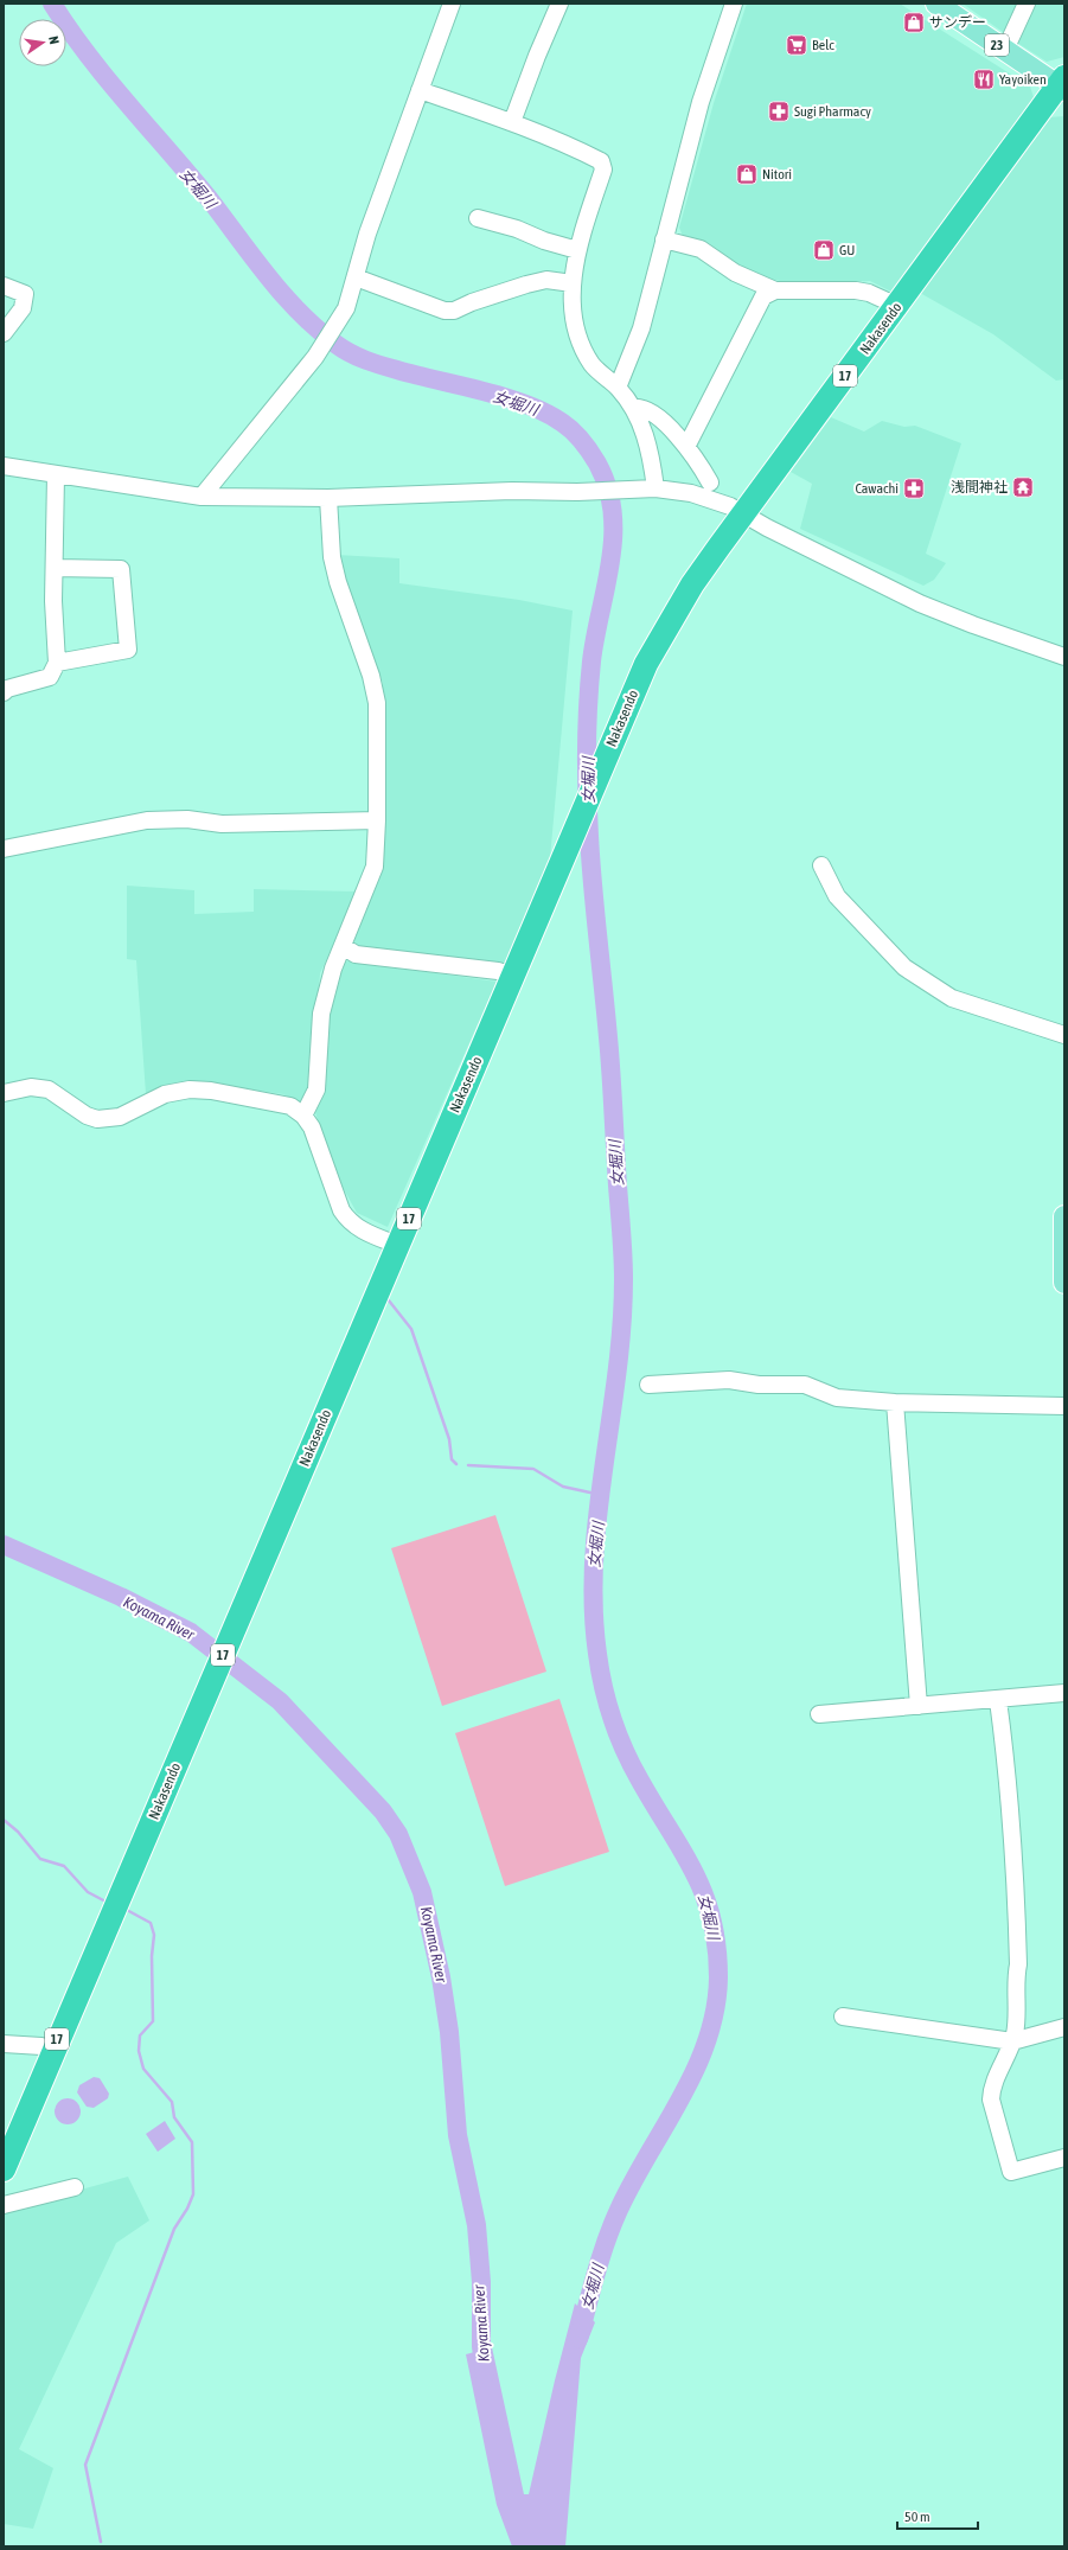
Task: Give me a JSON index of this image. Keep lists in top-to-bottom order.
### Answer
{
  "streets": {
    "highway": ["Nakasendo", "17"],
    "main road": ["23"]
  },
  "crossings": [
    ["23", "Nakasendo"]
  ],
  "water": ["女堀川", "Koyama River"],
  "places": {
    "shop": ["サンデー", "Nitori", "GU"],
    "supermarket": ["Belc"],
    "restaurant": ["Yayoiken"],
    "pharmacy": ["Sugi Pharmacy", "Cawachi"],
    "temple": ["浅間神社"]
  },
  "scale_bar": "50 m",
  "north": "right"
}
